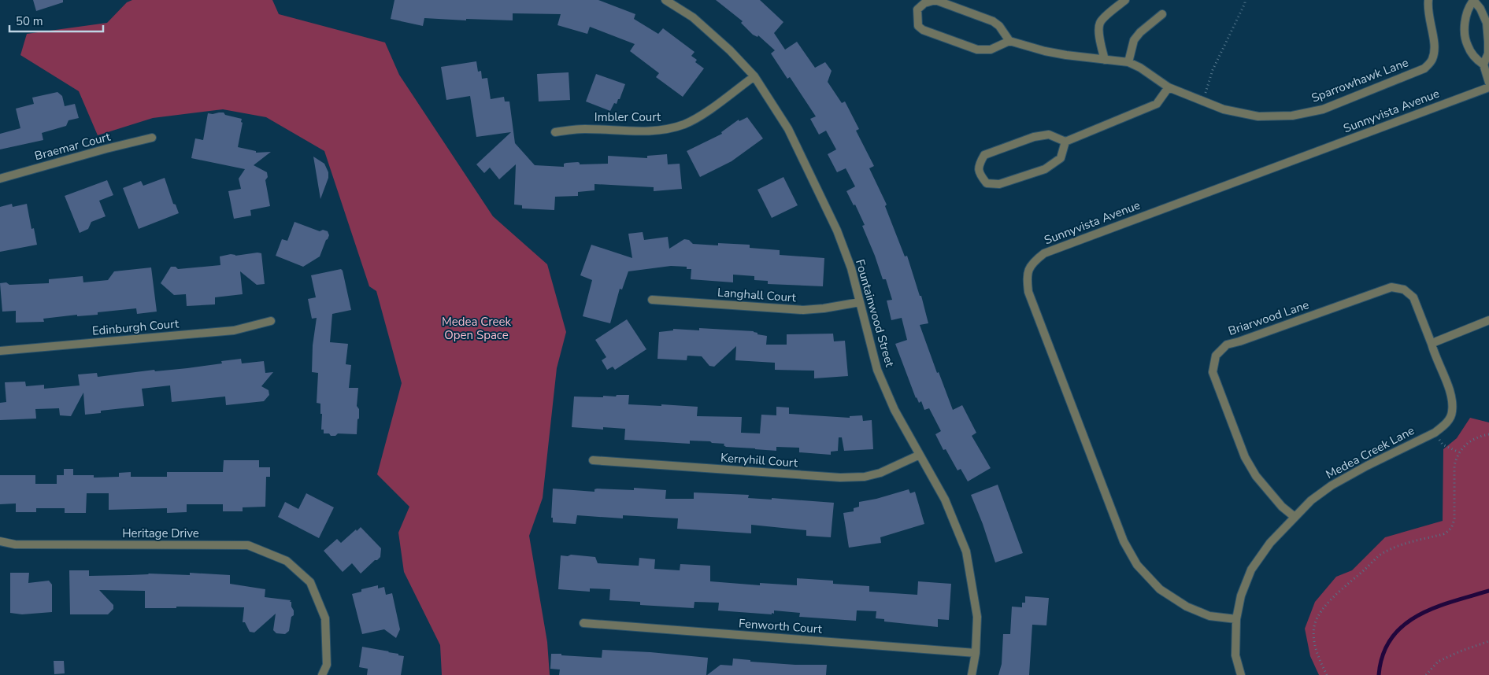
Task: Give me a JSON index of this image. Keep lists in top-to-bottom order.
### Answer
{
  "streets": {
    "street": [
      "Sparrowhawk Lane",
      "Sunnyvista Avenue",
      "Imbler Court",
      "Braemar Court",
      "Langhall Court",
      "Fountainwood Street",
      "Briarwood Lane",
      "Edinburgh Court",
      "Medea Creek Lane",
      "Kerryhill Court",
      "Heritage Drive",
      "Fenworth Court"
    ]
  },
  "crossings": [
    ["Sunnyvista Avenue", "Medea Creek Lane"],
    ["Imbler Court", "Fountainwood Street"],
    ["Langhall Court", "Fountainwood Street"],
    ["Fountainwood Street", "Kerryhill Court"],
    ["Fountainwood Street", "Fenworth Court"],
    ["Briarwood Lane", "Medea Creek Lane"]
  ],
  "parks": ["Medea Creek Open Space"],
  "scale_bar": "50 m"
}
